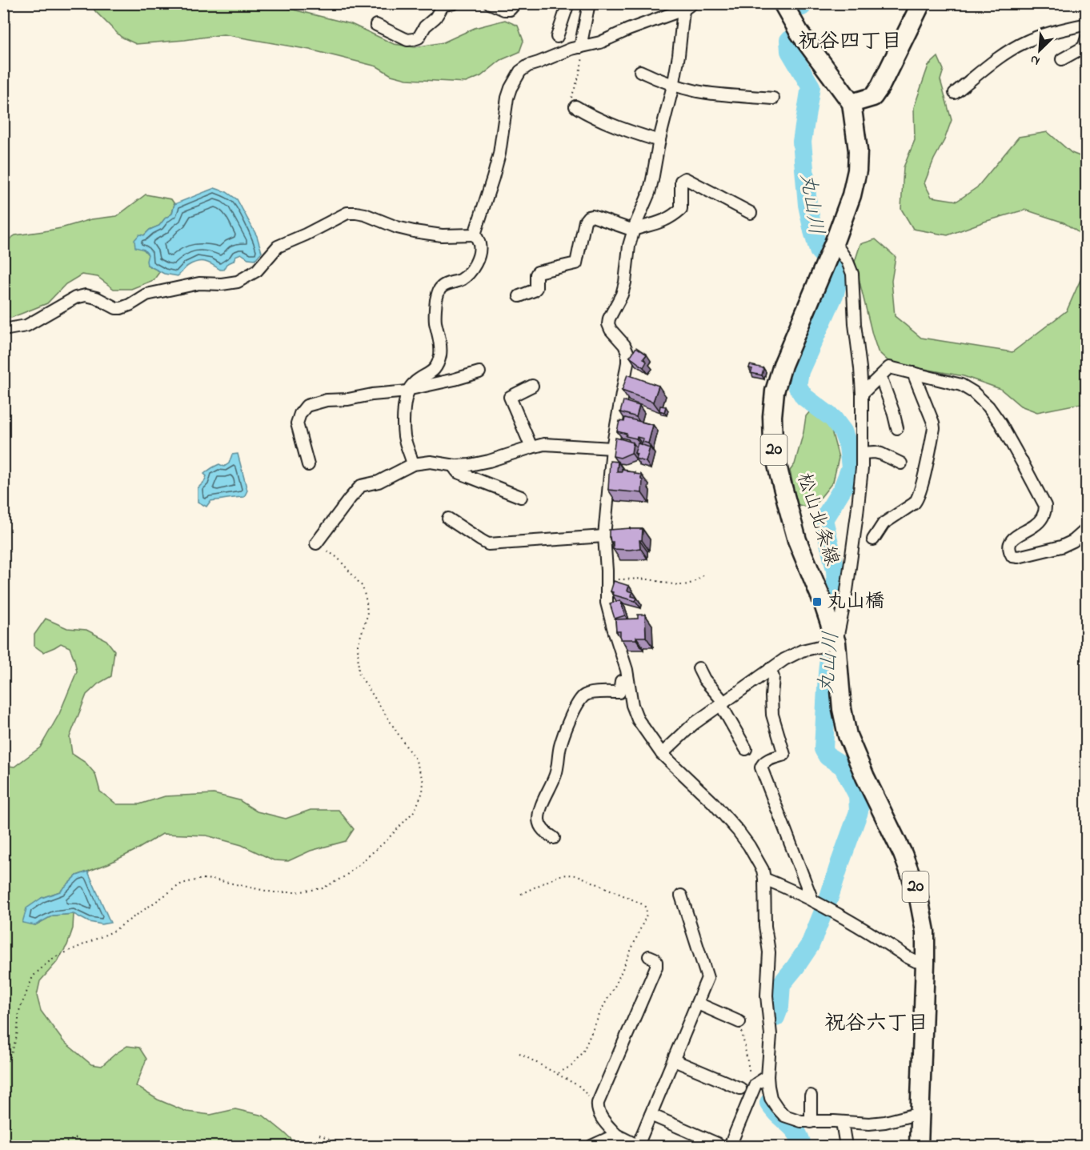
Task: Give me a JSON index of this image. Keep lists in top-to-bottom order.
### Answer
{
  "streets": {
    "main road": ["20", "松山北条線"]
  },
  "districts": ["祝谷四丁目", "祝谷六丁目"],
  "water": ["丸山川"],
  "places": {
    "transit": ["丸山橋"]
  },
  "north": "bottom left"
}
